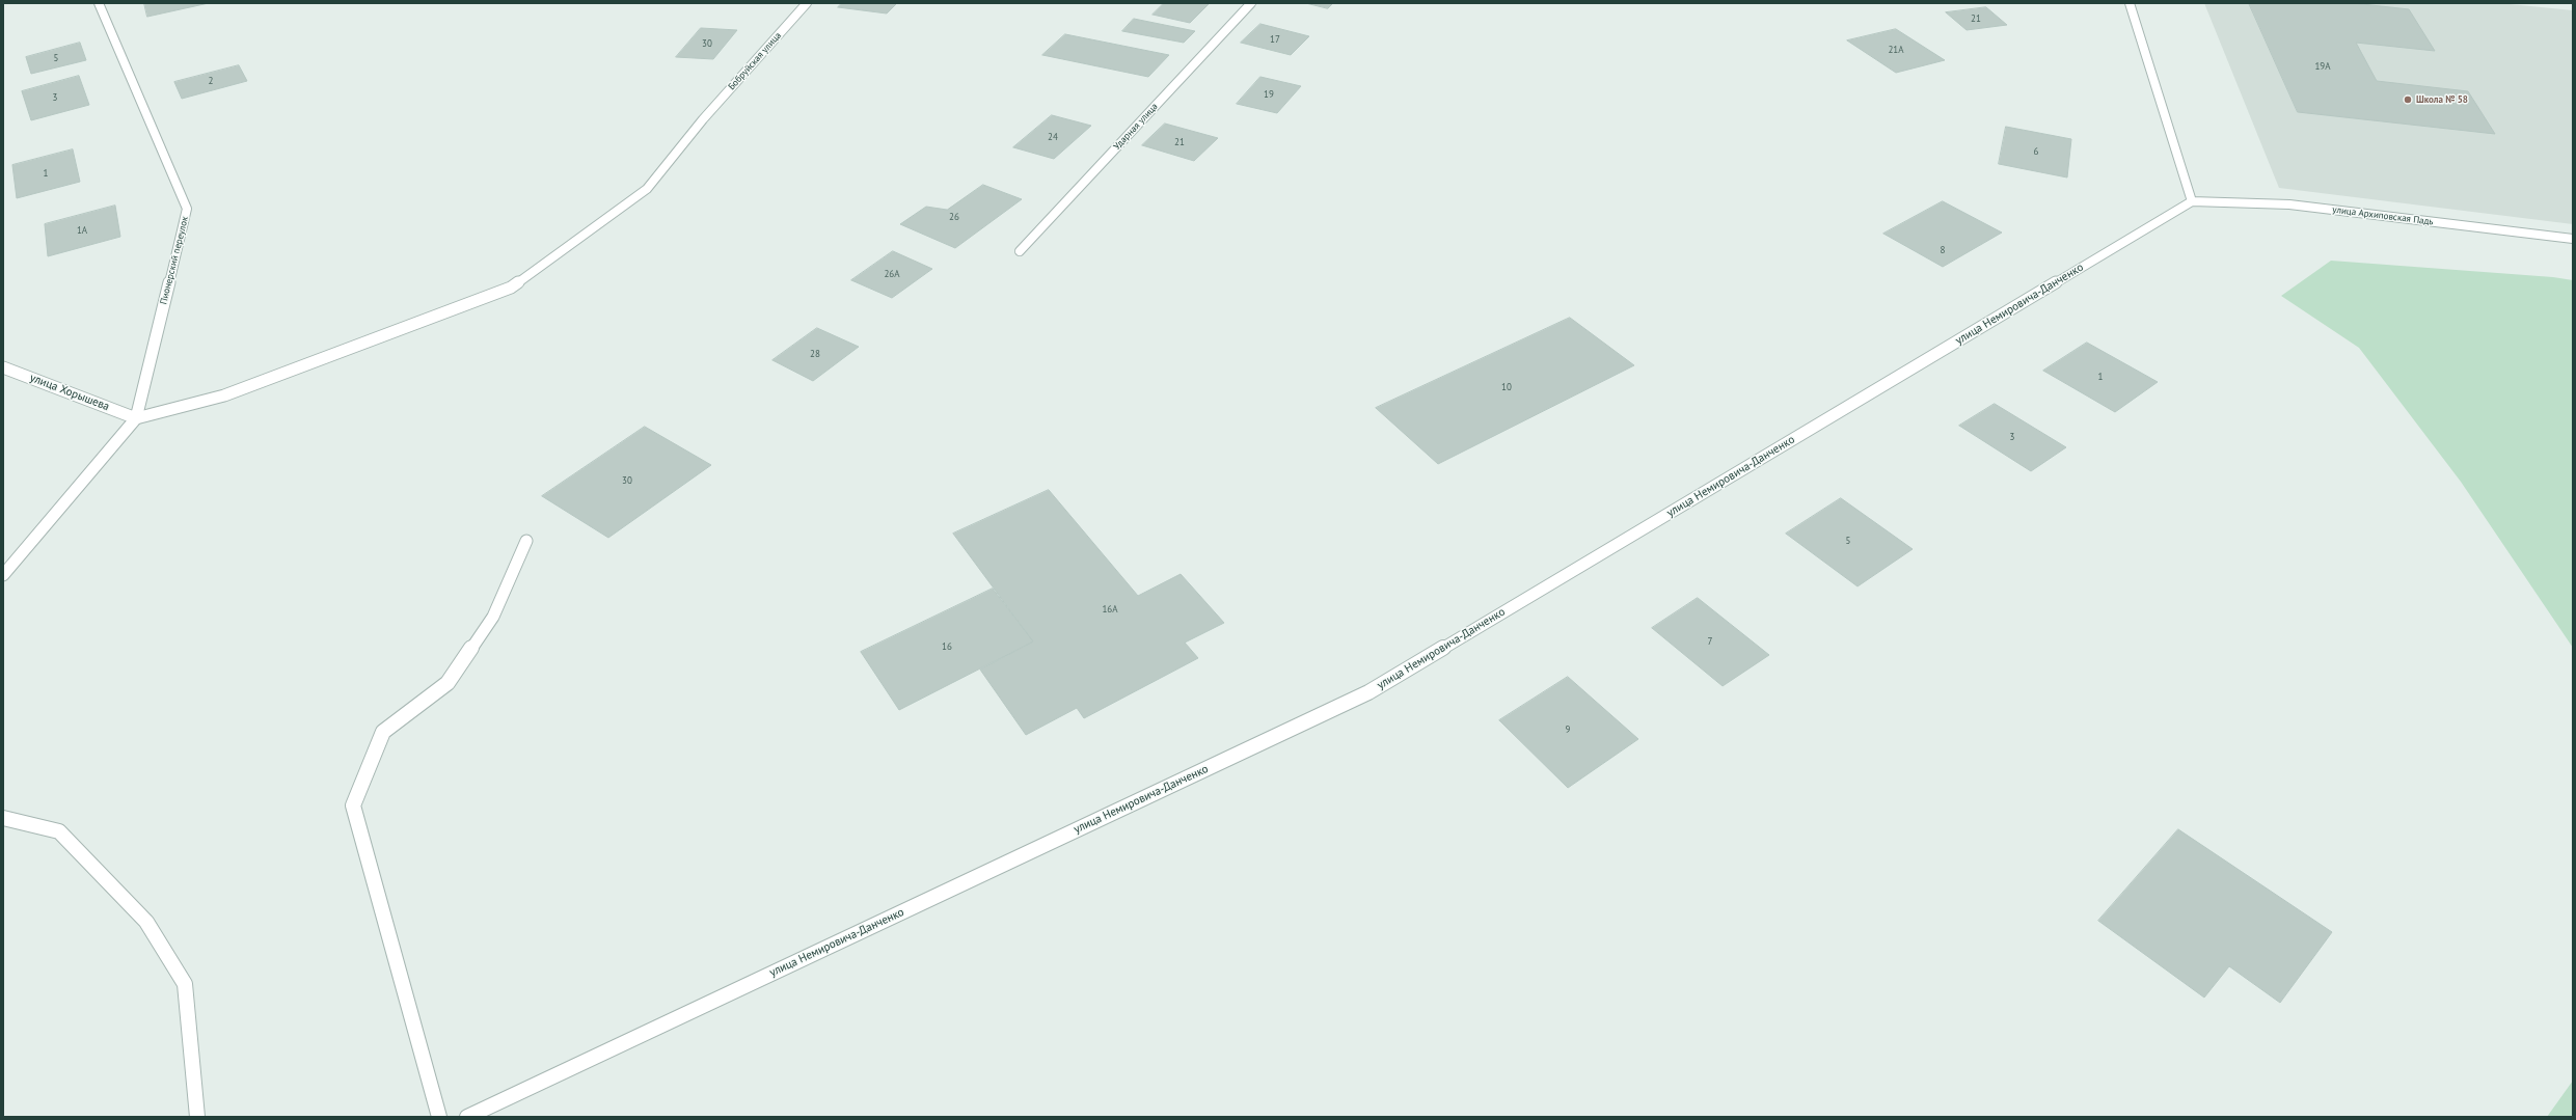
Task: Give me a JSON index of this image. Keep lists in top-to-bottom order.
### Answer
{
  "streets": {
    "street": [
      "Бобруйская улица",
      "Ударная улица",
      "улица Архиповская Падь",
      "Пионерский переулок",
      "улица Немировича-Данченко",
      "улица Хорышева"
    ]
  },
  "crossings": [
    ["Бобруйская улица", "Пионерский переулок"],
    ["Бобруйская улица", "улица Хорышева"],
    ["улица Архиповская Падь", "улица Немировича-Данченко"],
    ["Пионерский переулок", "улица Хорышева"]
  ],
  "places": ["Школа № 58"],
  "house_numbers": [
    "21",
    "17",
    "30",
    "21А",
    "5",
    "19А",
    "2",
    "19",
    "3",
    "24",
    "21",
    "6",
    "1",
    "26",
    "1А",
    "8",
    "26А",
    "28",
    "1",
    "10",
    "3",
    "30",
    "5",
    "16А",
    "7",
    "16",
    "9"
  ]
}
